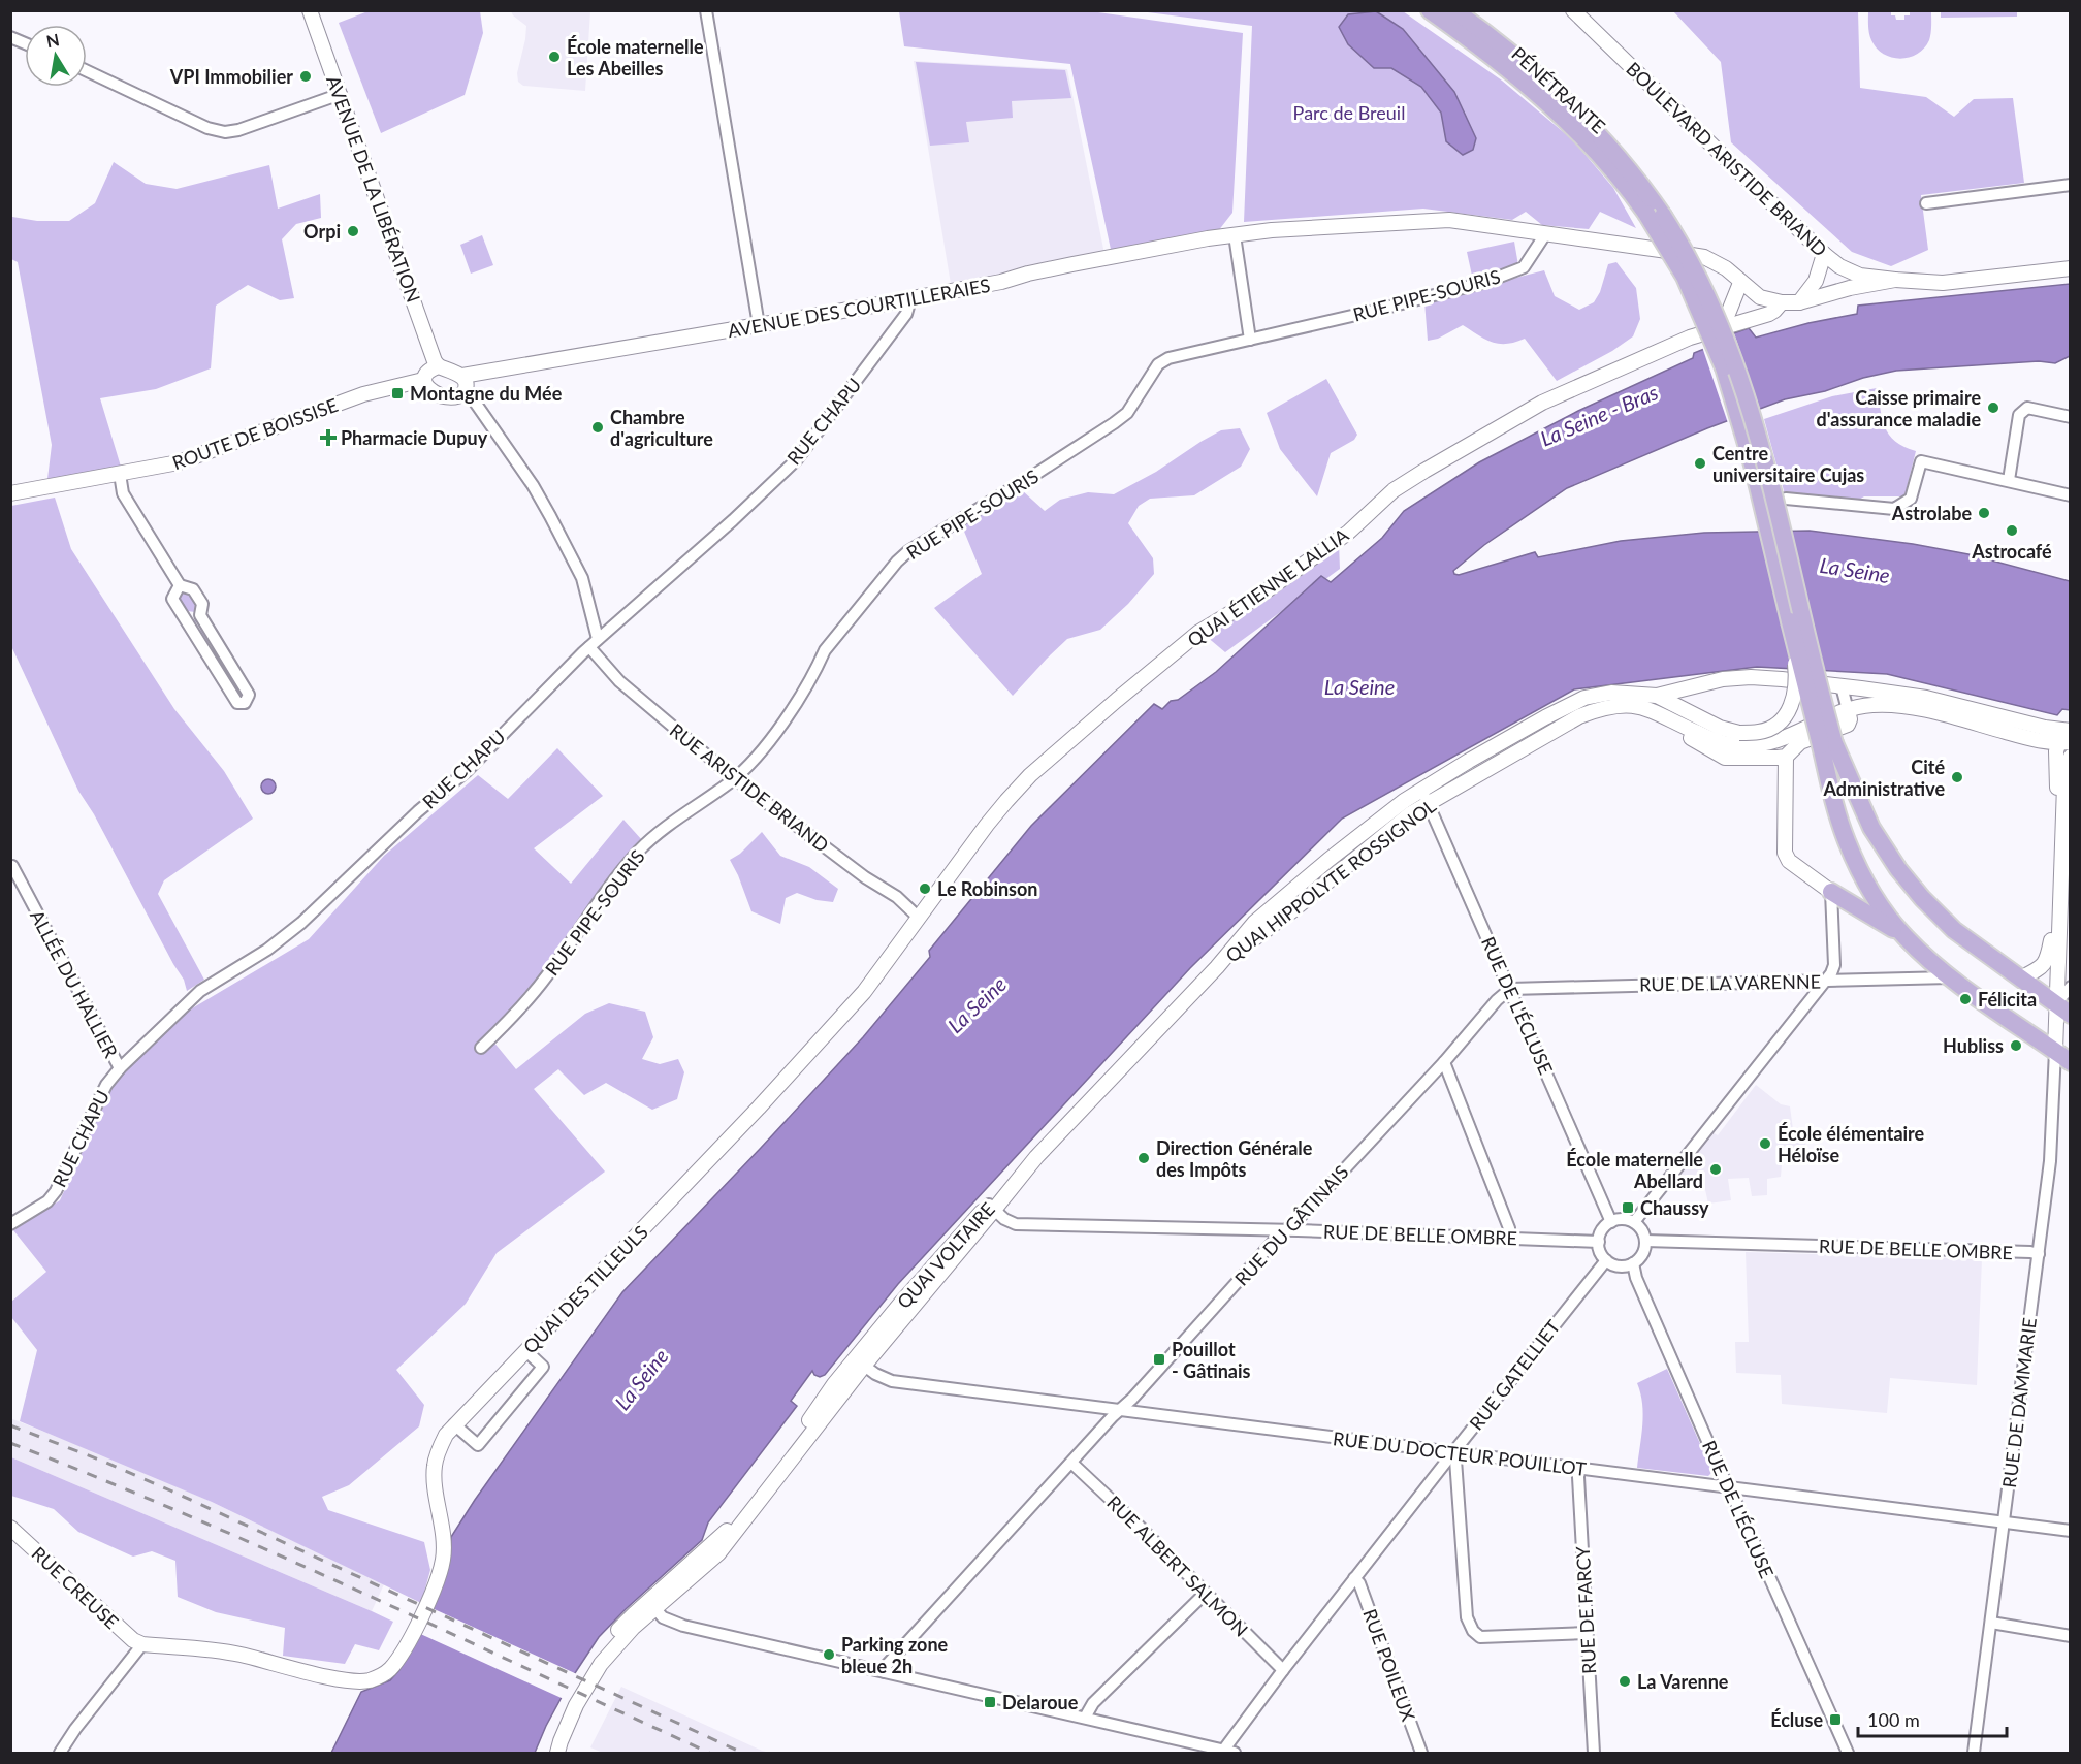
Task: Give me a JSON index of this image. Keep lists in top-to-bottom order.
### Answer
{
  "streets": {
    "main road": ["PÉNÉTRANTE"],
    "street": [
      "BOULEVARD ARISTIDE BRIAND",
      "AVENUE DE LA LIBÉRATION",
      "RUE PIPE-SOURIS",
      "AVENUE DES COURTILLERAIES",
      "RUE CHAPU",
      "ROUTE DE BOISSISE",
      "QUAI ÉTIENNE LALLIA",
      "RUE ARISTIDE BRIAND",
      "QUAI HIPPOLYTE ROSSIGNOL",
      "RUE DE LA VARENNE",
      "ALLÉE DU HALLIER",
      "RUE DE L'ÉCLUSE",
      "RUE DU GÂTINAIS",
      "RUE DE BELLE OMBRE",
      "QUAI VOLTAIRE",
      "QUAI DES TILLEULS",
      "RUE GATELLIET",
      "RUE DE DAMMARIE",
      "RUE DU DOCTEUR POUILLOT",
      "RUE ALBERT SALMON",
      "RUE CREUSE",
      "RUE DE FARCY",
      "RUE POILEUX"
    ]
  },
  "crossings": [
    ["RUE PIPE-SOURIS", "AVENUE DES COURTILLERAIES"],
    ["RUE PIPE-SOURIS", "RUE ARISTIDE BRIAND"],
    ["AVENUE DES COURTILLERAIES", "RUE CHAPU"],
    ["AVENUE DES COURTILLERAIES", "ROUTE DE BOISSISE"],
    ["AVENUE DES COURTILLERAIES", "QUAI ÉTIENNE LALLIA"],
    ["AVENUE DES COURTILLERAIES", "RUE ARISTIDE BRIAND"],
    ["RUE CHAPU", "RUE ARISTIDE BRIAND"],
    ["RUE CHAPU", "ALLÉE DU HALLIER"],
    ["QUAI ÉTIENNE LALLIA", "RUE ARISTIDE BRIAND"],
    ["QUAI ÉTIENNE LALLIA", "QUAI DES TILLEULS"],
    ["RUE ARISTIDE BRIAND", "QUAI DES TILLEULS"],
    ["QUAI HIPPOLYTE ROSSIGNOL", "RUE DE L'ÉCLUSE"],
    ["QUAI HIPPOLYTE ROSSIGNOL", "QUAI VOLTAIRE"],
    ["RUE DE LA VARENNE", "RUE DE L'ÉCLUSE"],
    ["RUE DE LA VARENNE", "RUE DU GÂTINAIS"],
    ["RUE DE L'ÉCLUSE", "RUE DU GÂTINAIS"],
    ["RUE DE L'ÉCLUSE", "RUE DE BELLE OMBRE"],
    ["RUE DE L'ÉCLUSE", "RUE GATELLIET"],
    ["RUE DE L'ÉCLUSE", "RUE DU DOCTEUR POUILLOT"],
    ["RUE DU GÂTINAIS", "RUE DE BELLE OMBRE"],
    ["RUE DU GÂTINAIS", "RUE DU DOCTEUR POUILLOT"],
    ["RUE DU GÂTINAIS", "RUE ALBERT SALMON"],
    ["RUE DE BELLE OMBRE", "QUAI VOLTAIRE"],
    ["RUE DE BELLE OMBRE", "RUE GATELLIET"],
    ["RUE DE BELLE OMBRE", "RUE DE DAMMARIE"],
    ["QUAI VOLTAIRE", "RUE DU DOCTEUR POUILLOT"],
    ["QUAI DES TILLEULS", "RUE CREUSE"],
    ["RUE GATELLIET", "RUE DU DOCTEUR POUILLOT"],
    ["RUE GATELLIET", "RUE ALBERT SALMON"],
    ["RUE GATELLIET", "RUE POILEUX"],
    ["RUE DE DAMMARIE", "RUE DU DOCTEUR POUILLOT"],
    ["RUE DU DOCTEUR POUILLOT", "RUE DE FARCY"]
  ],
  "water": ["La Seine - Bras", "La Seine"],
  "parks": ["Parc de Breuil"],
  "places": {
    "other": [
      "École maternelle Les Abeilles",
      "VPI Immobilier",
      "Orpi",
      "Caisse primaire d'assurance maladie",
      "Chambre d'agriculture",
      "Centre universitaire Cujas",
      "Astrolabe",
      "Astrocafé",
      "Cité Administrative",
      "Le Robinson",
      "Félicita",
      "Hubliss",
      "École élémentaire Héloïse",
      "Direction Générale des Impôts",
      "École maternelle Abellard",
      "Parking zone bleue 2h",
      "La Varenne"
    ],
    "transit": [
      "Montagne du Mée",
      "Chaussy",
      "Pouillot - Gâtinais",
      "Delaroue",
      "Écluse"
    ],
    "health": ["Pharmacie Dupuy"]
  },
  "scale_bar": "100 m",
  "north": "top"
}
